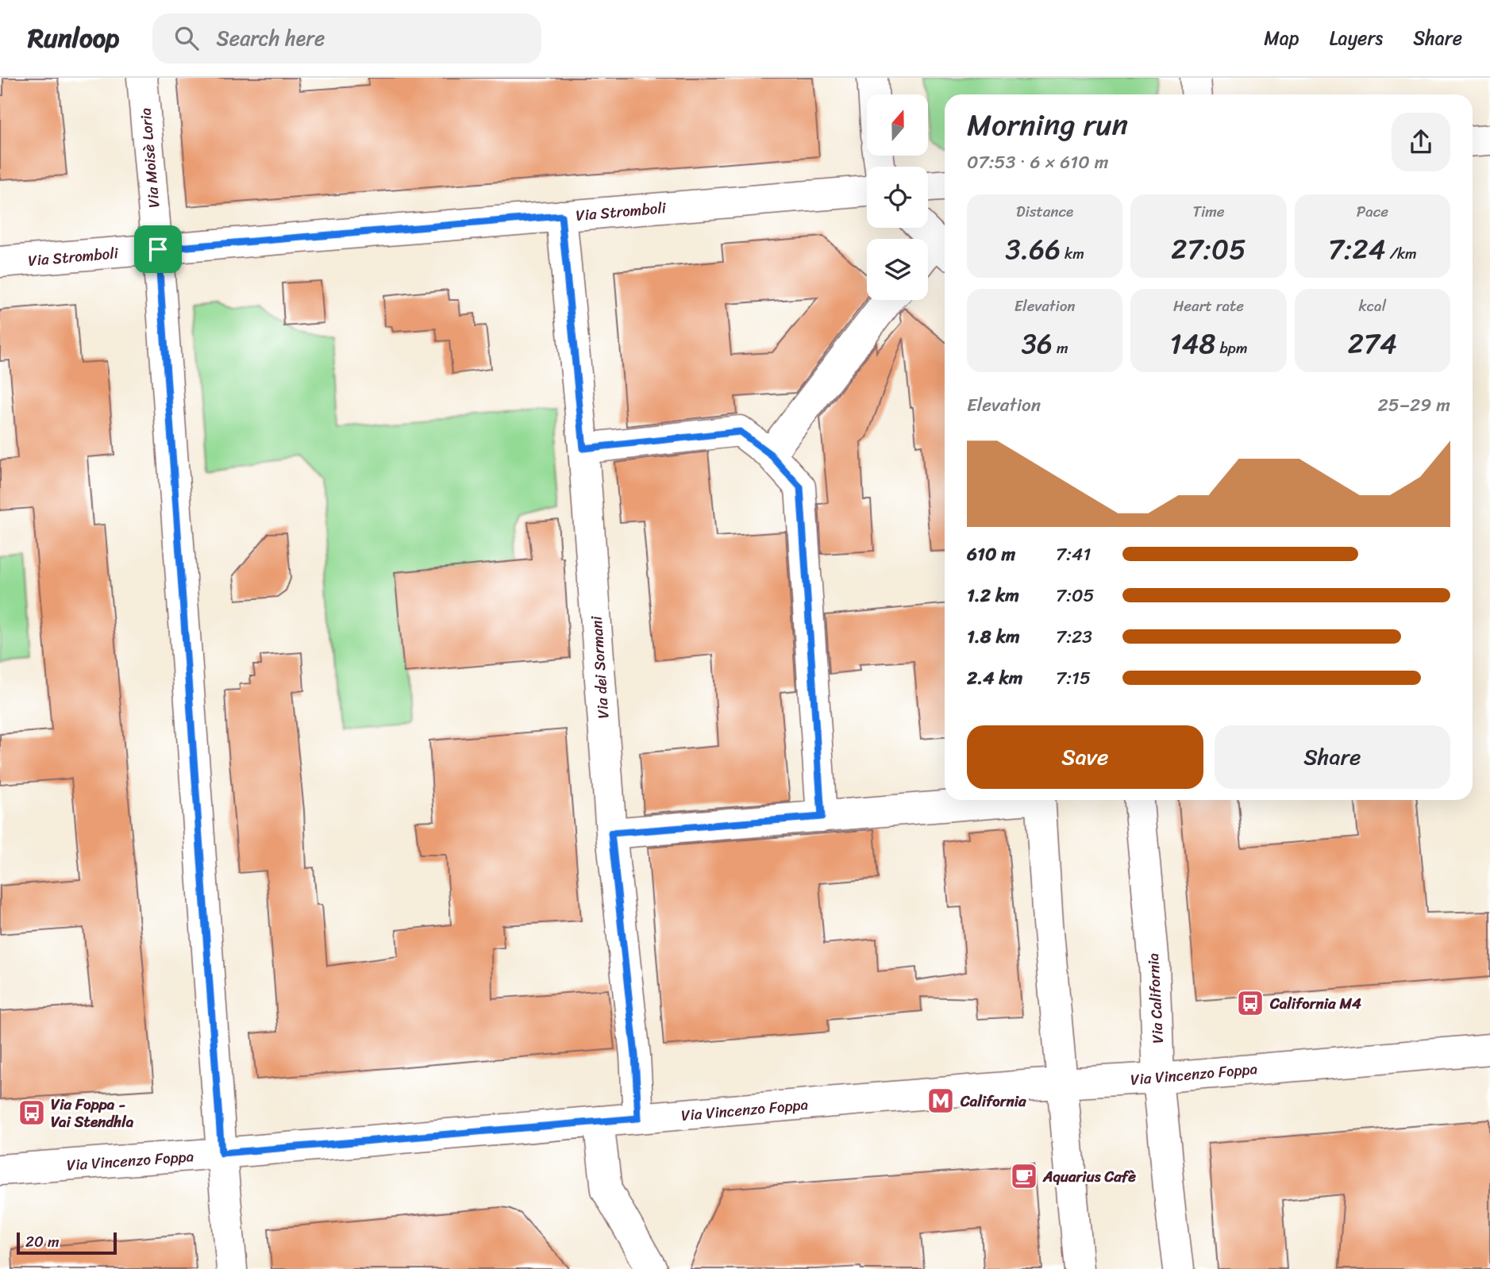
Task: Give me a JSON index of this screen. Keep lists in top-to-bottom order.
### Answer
{
  "streets": {
    "street": [
      "Via Moisè Loria",
      "Via Stromboli",
      "Via dei Sormani",
      "Via California",
      "Via Vincenzo Foppa"
    ]
  },
  "crossings": [
    ["Via Moisè Loria", "Via Stromboli"],
    ["Via Moisè Loria", "Via Vincenzo Foppa"],
    ["Via Stromboli", "Via dei Sormani"],
    ["Via dei Sormani", "Via Vincenzo Foppa"],
    ["Via California", "Via Vincenzo Foppa"]
  ],
  "places": {
    "bus stop": ["California M4", "Via Foppa - Vai Stendhla"],
    "metro station": ["California"],
    "cafe": ["Aquarius Cafè"]
  },
  "scale_bar": "20 m",
  "north": "top",
  "page": {
    "header": "Runloop",
    "search": "Search here",
    "nav": ["Map", "Layers", "Share"],
    "heading": ["Morning run", "07:53 · 6 × 610 m"],
    "stats": [
      ["Distance", "3.66 km"],
      ["Time", "27:05"],
      ["Pace", "7:24 /km"],
      ["Elevation", "36 m"],
      ["Heart rate", "148 bpm"],
      ["kcal", "274"]
    ],
    "chart": ["Elevation", "25–29 m"],
    "list": [
      {
        "name": "610 m",
        "note": "7:41"
      },
      {
        "name": "1.2 km",
        "note": "7:05"
      },
      {
        "name": "1.8 km",
        "note": "7:23"
      },
      {
        "name": "2.4 km",
        "note": "7:15"
      }
    ],
    "buttons": ["Save", "Share"],
    "scale": "20 m"
  }
}
